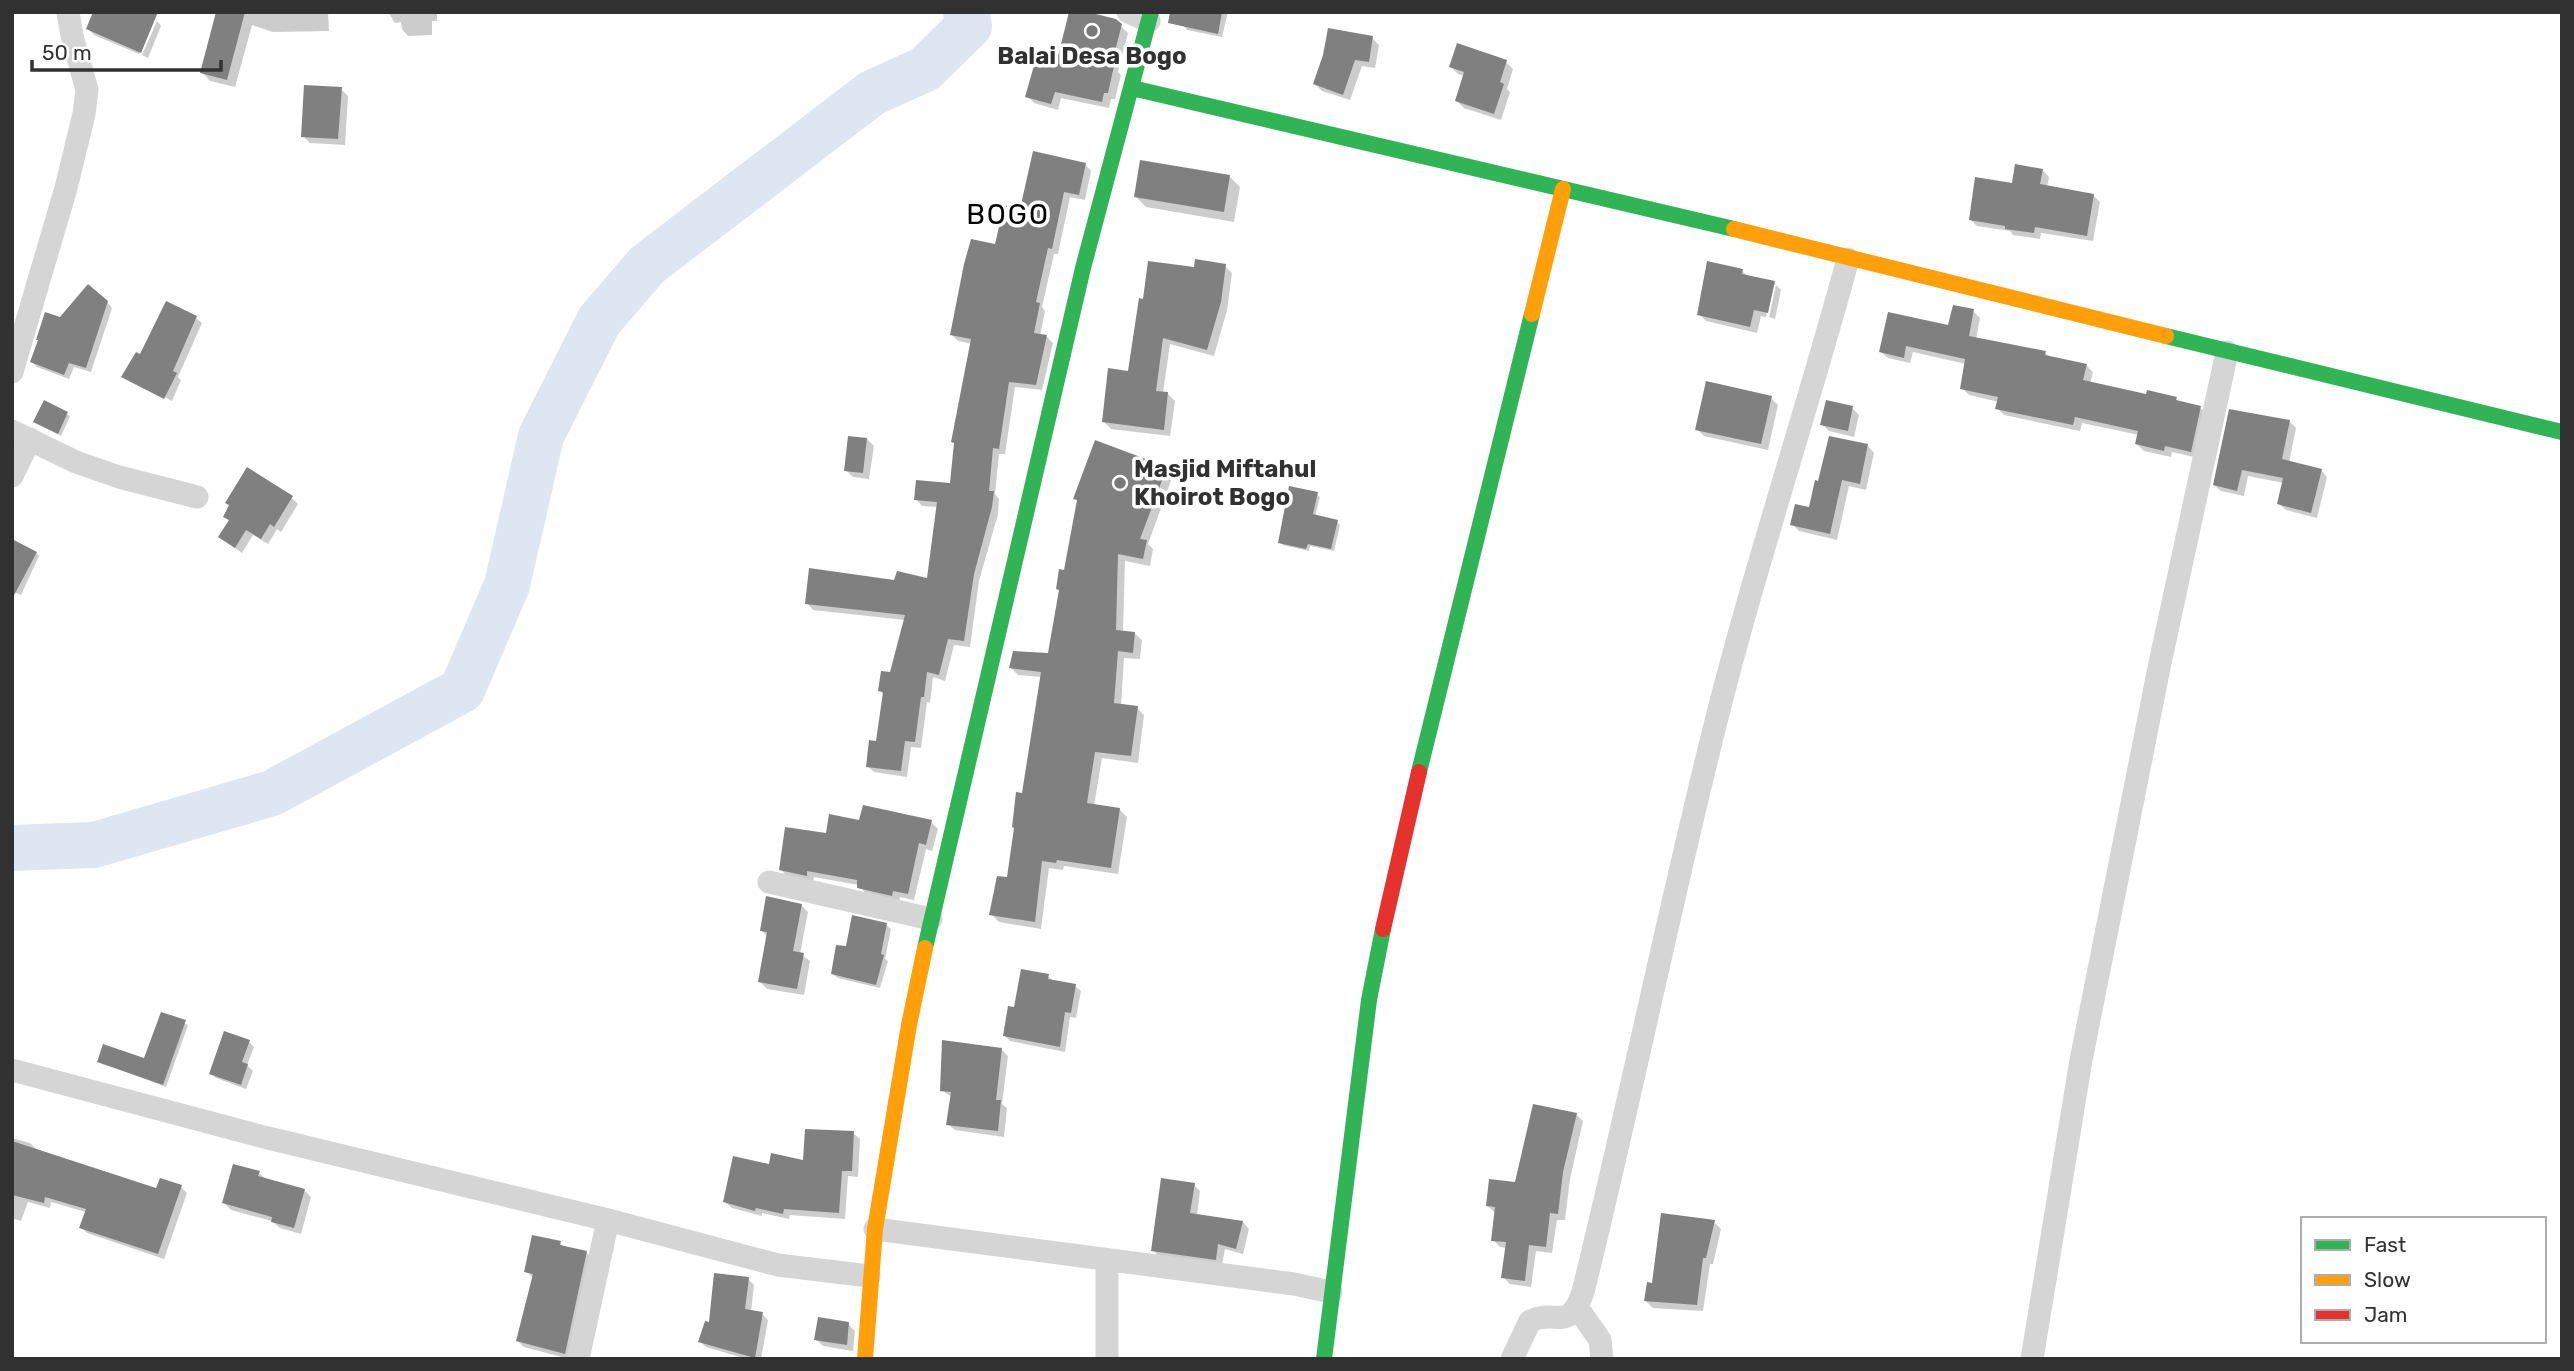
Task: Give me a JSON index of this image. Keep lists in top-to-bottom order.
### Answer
{
  "districts": ["BOGO"],
  "places": ["Balai Desa Bogo", "Masjid Miftahul Khoirot Bogo"],
  "legend": ["Fast", "Slow", "Jam"],
  "scale_bar": "50 m"
}
